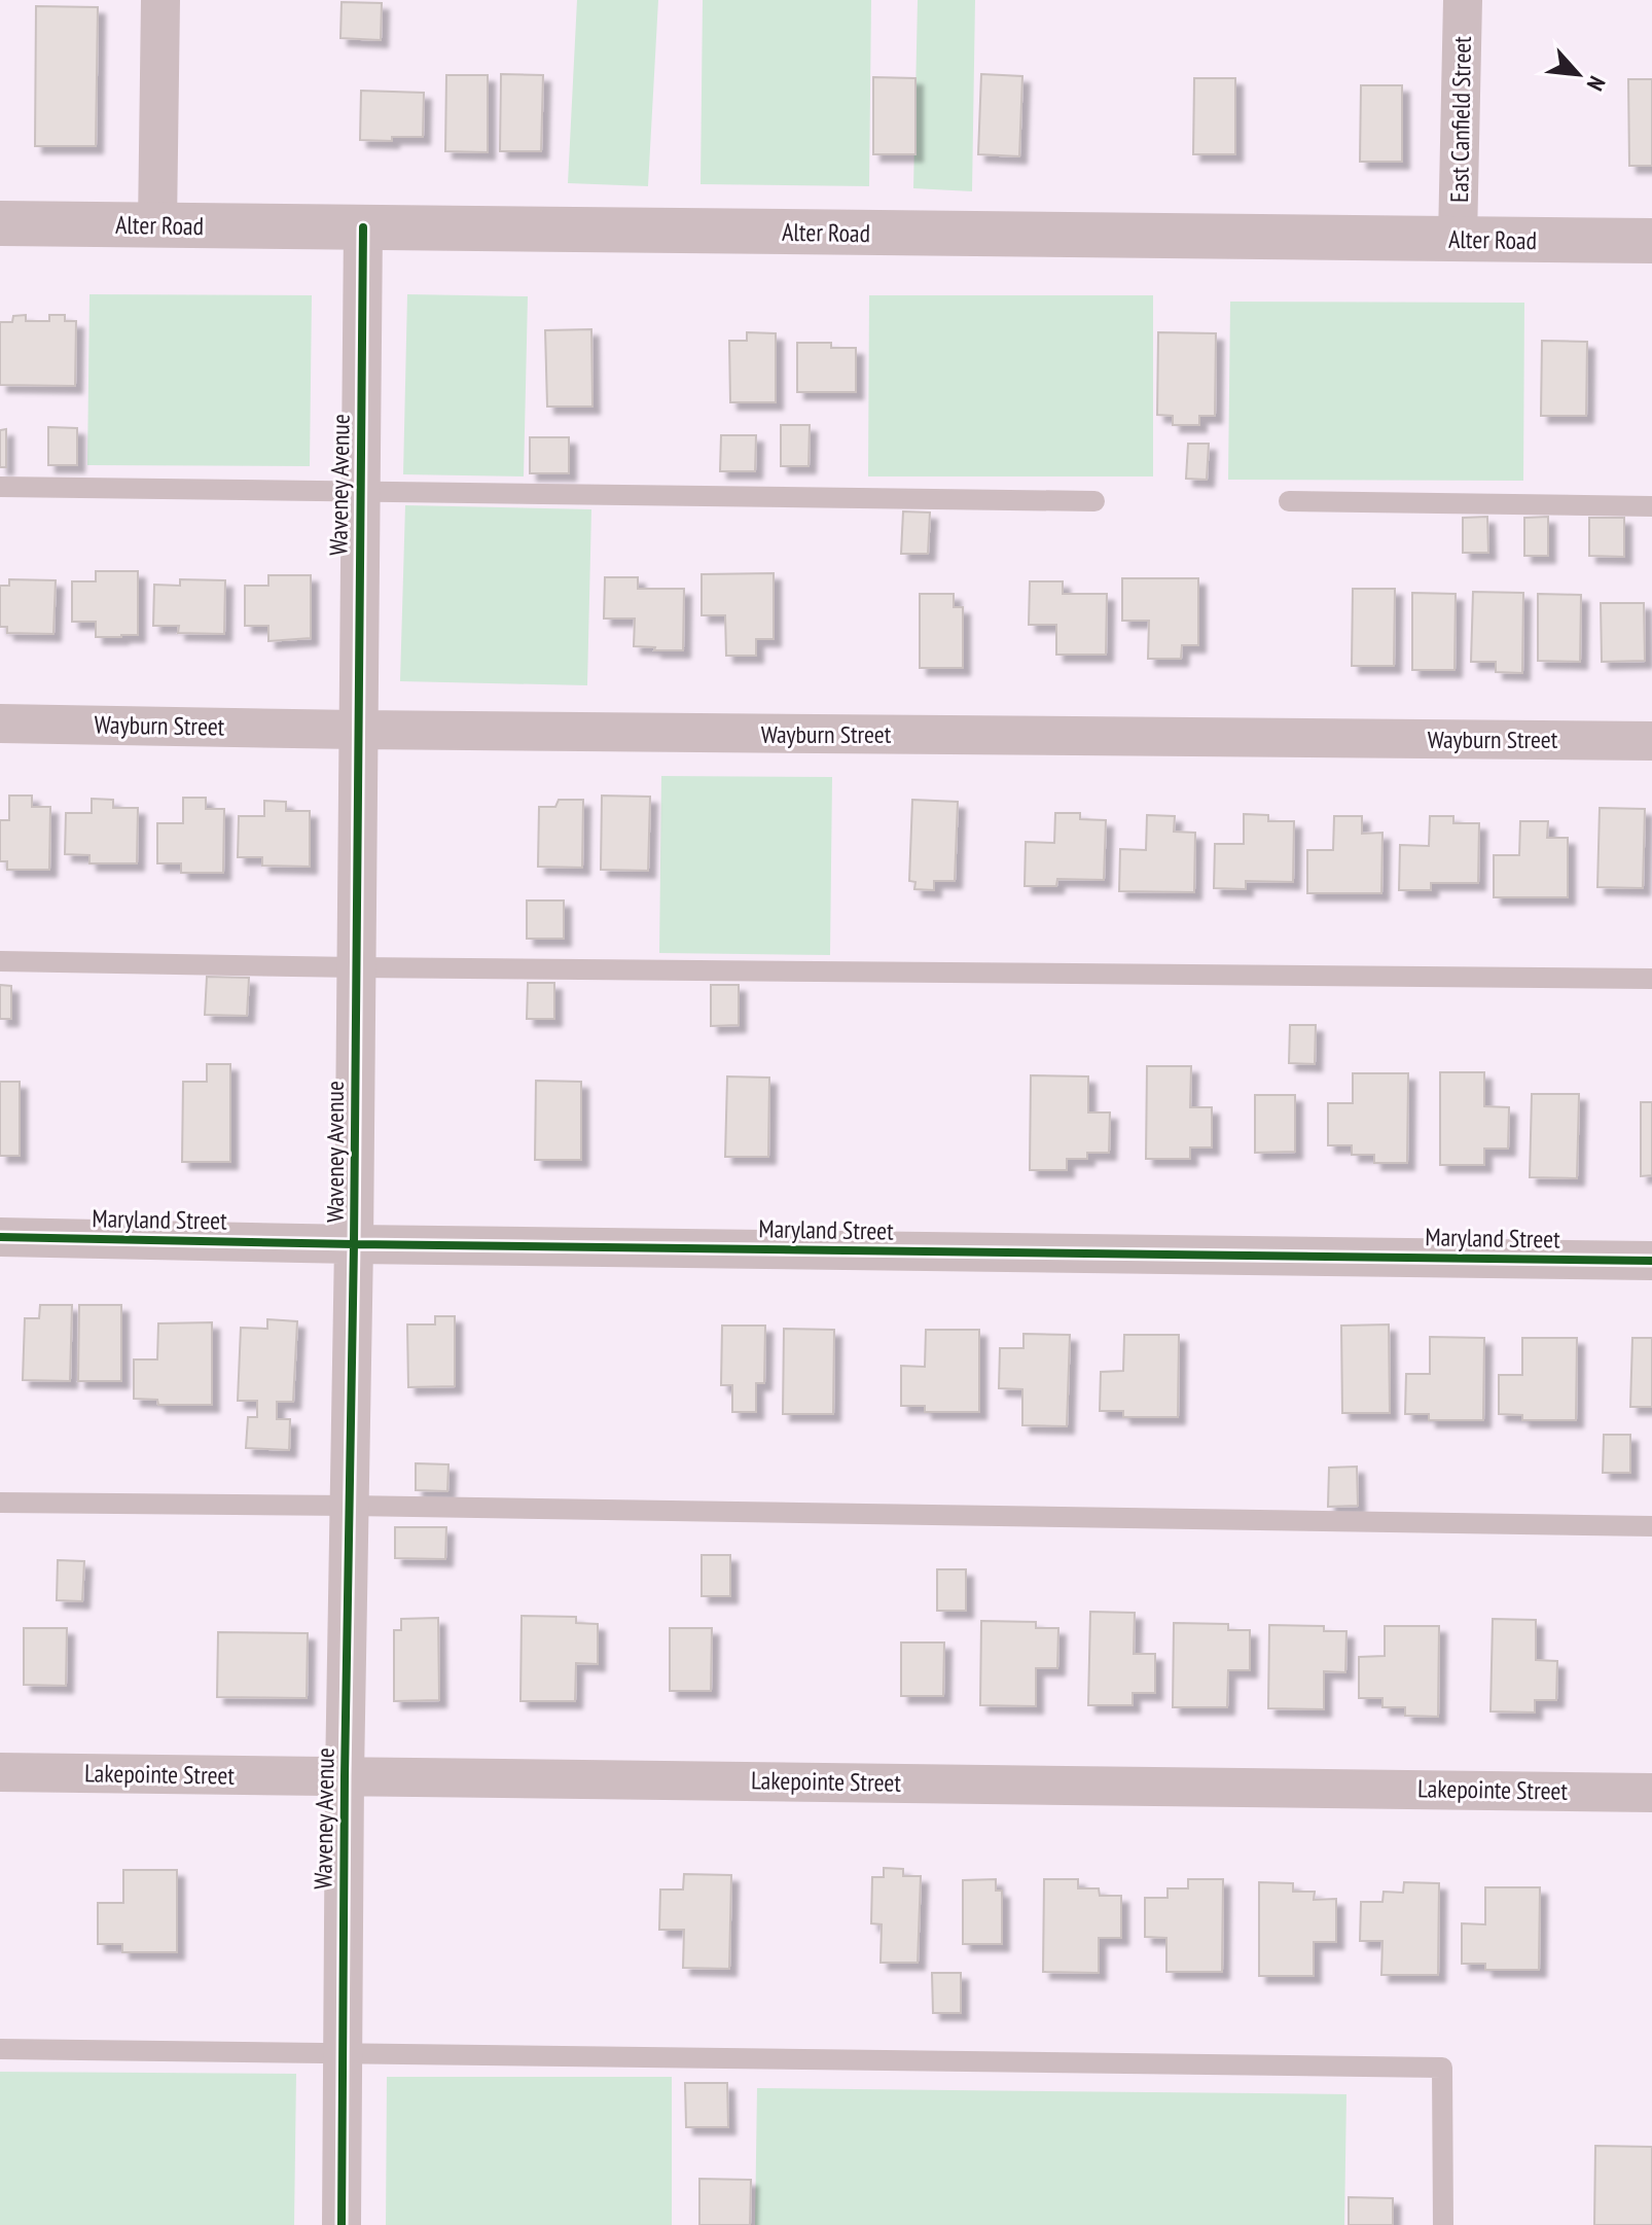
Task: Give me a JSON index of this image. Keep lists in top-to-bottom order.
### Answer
{
  "streets": {
    "street": [
      "East Canfield Street",
      "Alter Road",
      "Waveney Avenue",
      "Wayburn Street",
      "Maryland Street",
      "Lakepointe Street"
    ]
  },
  "crossings": [
    ["East Canfield Street", "Alter Road"],
    ["Alter Road", "Waveney Avenue"],
    ["Waveney Avenue", "Wayburn Street"],
    ["Waveney Avenue", "Maryland Street"],
    ["Waveney Avenue", "Lakepointe Street"]
  ],
  "north": "bottom right"
}
